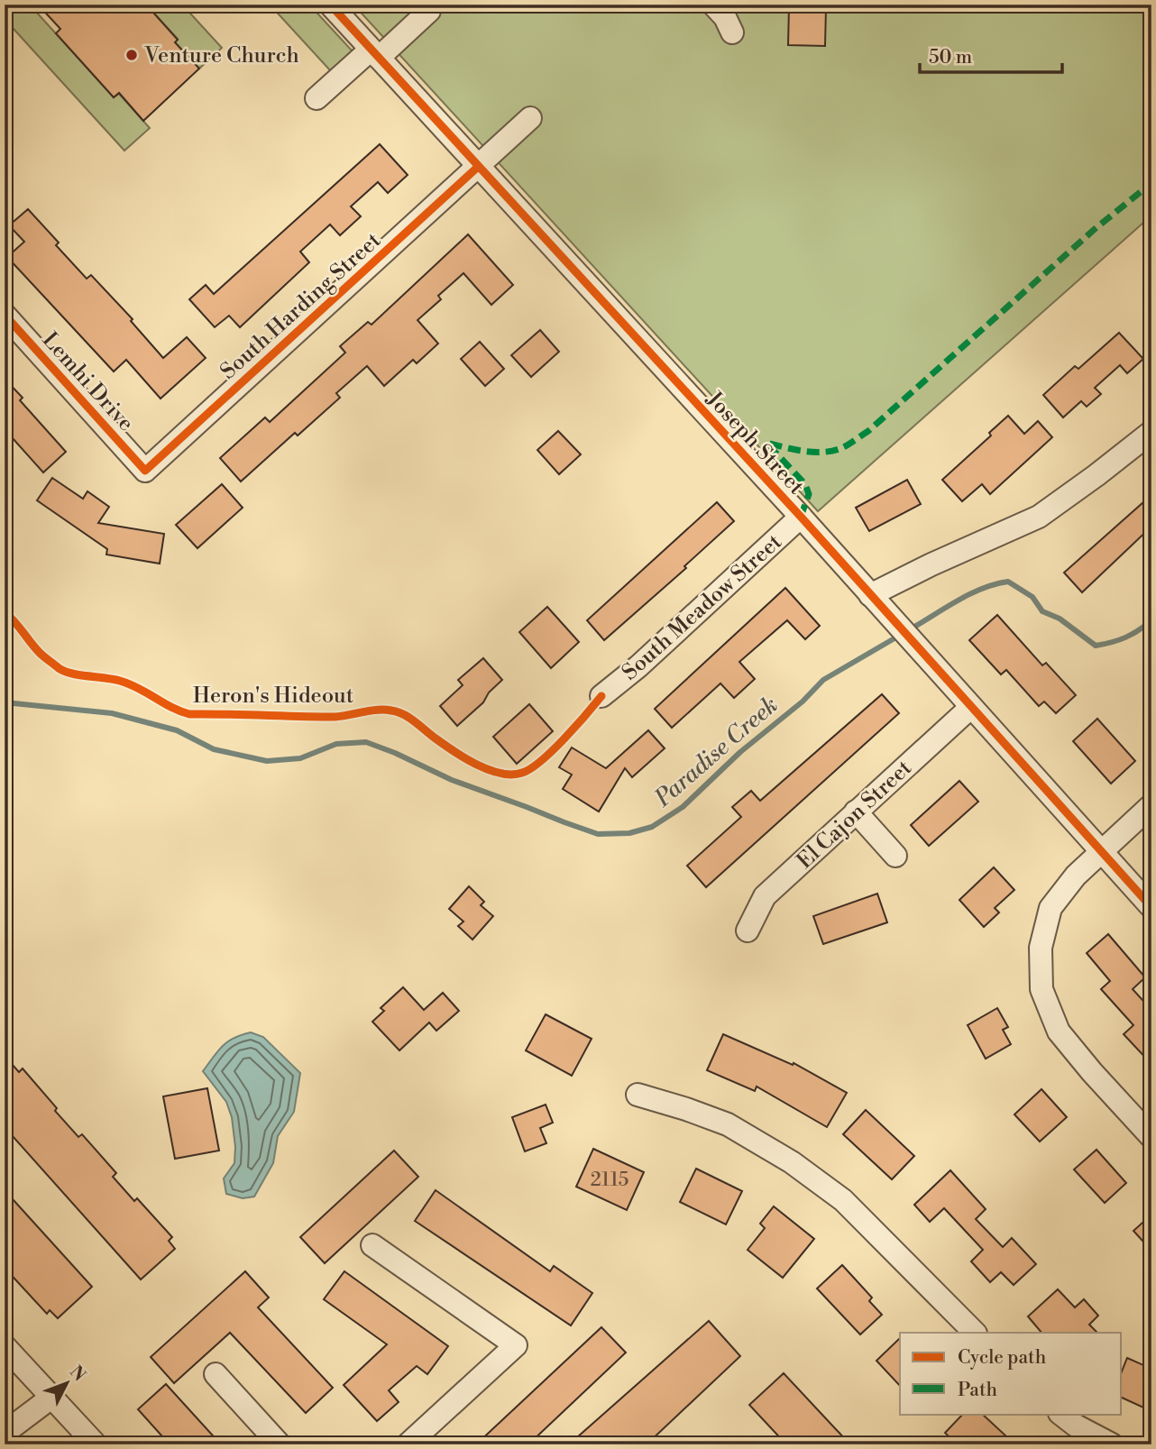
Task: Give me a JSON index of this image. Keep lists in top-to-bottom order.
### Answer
{
  "streets": {
    "street": [
      "South Harding Street",
      "Lemhi Drive",
      "Joseph Street",
      "South Meadow Street",
      "El Cajon Street"
    ],
    "cycle path": ["Heron's Hideout"]
  },
  "crossings": [
    ["South Harding Street", "Lemhi Drive"],
    ["South Harding Street", "Joseph Street"],
    ["Joseph Street", "South Meadow Street"],
    ["Joseph Street", "El Cajon Street"]
  ],
  "water": ["Paradise Creek"],
  "places": ["Venture Church"],
  "house_numbers": ["2115"],
  "legend": ["Cycle path", "Path"],
  "scale_bar": "50 m",
  "north": "top right"
}
